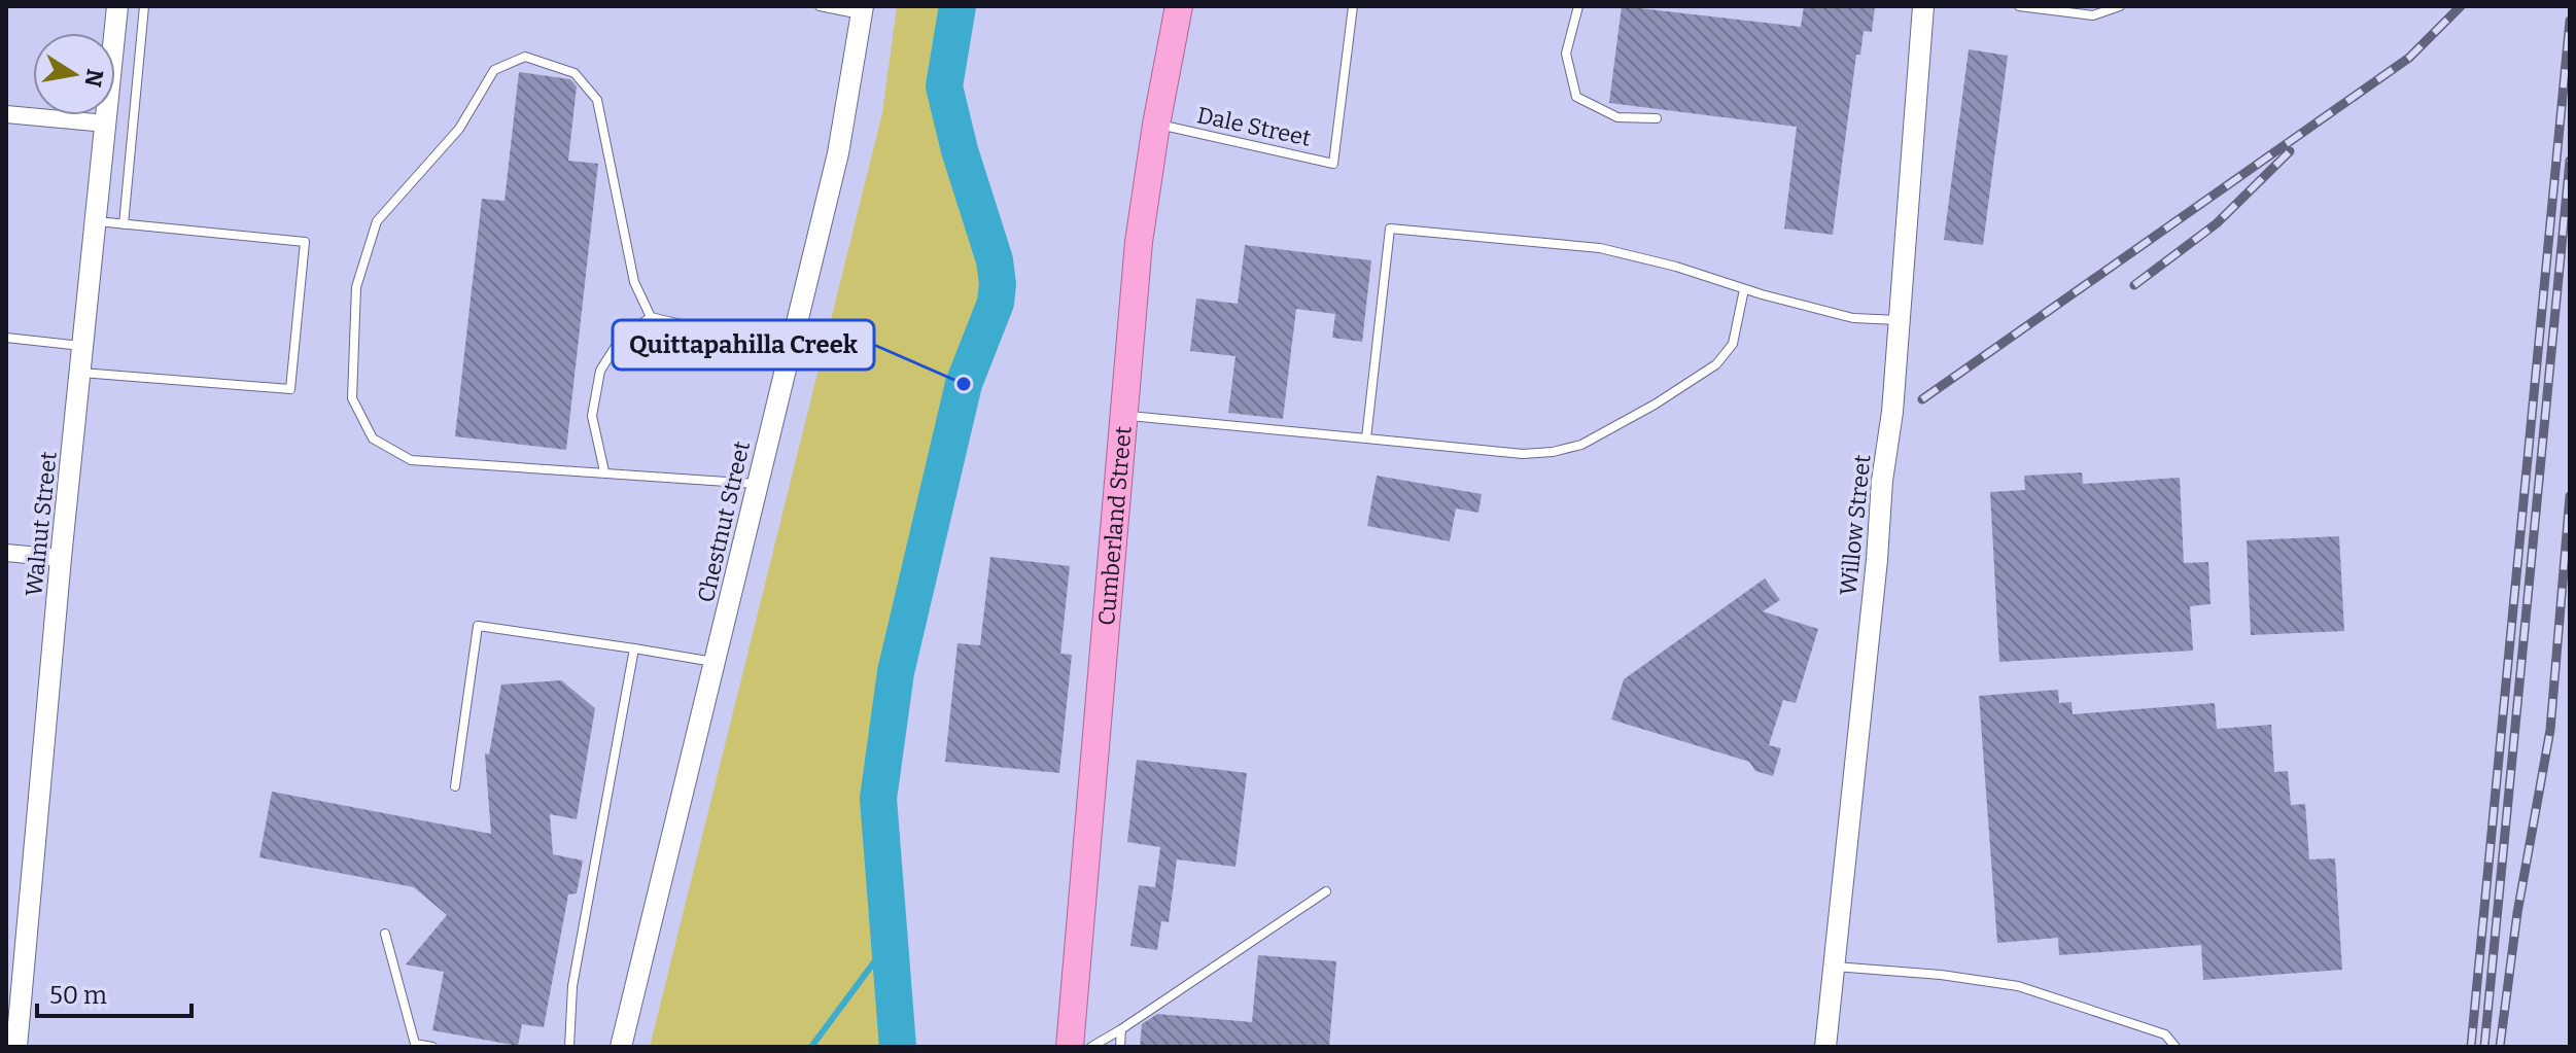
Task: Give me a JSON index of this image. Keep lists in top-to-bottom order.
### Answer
{
  "streets": {
    "highway": ["Cumberland Street"],
    "street": ["Chestnut Street", "Walnut Street", "Willow Street"],
    "lane": ["Dale Street"]
  },
  "crossings": [
    ["Dale Street", "Cumberland Street"]
  ],
  "places": ["Quittapahilla Creek"],
  "scale_bar": "50 m",
  "north": "right"
}
